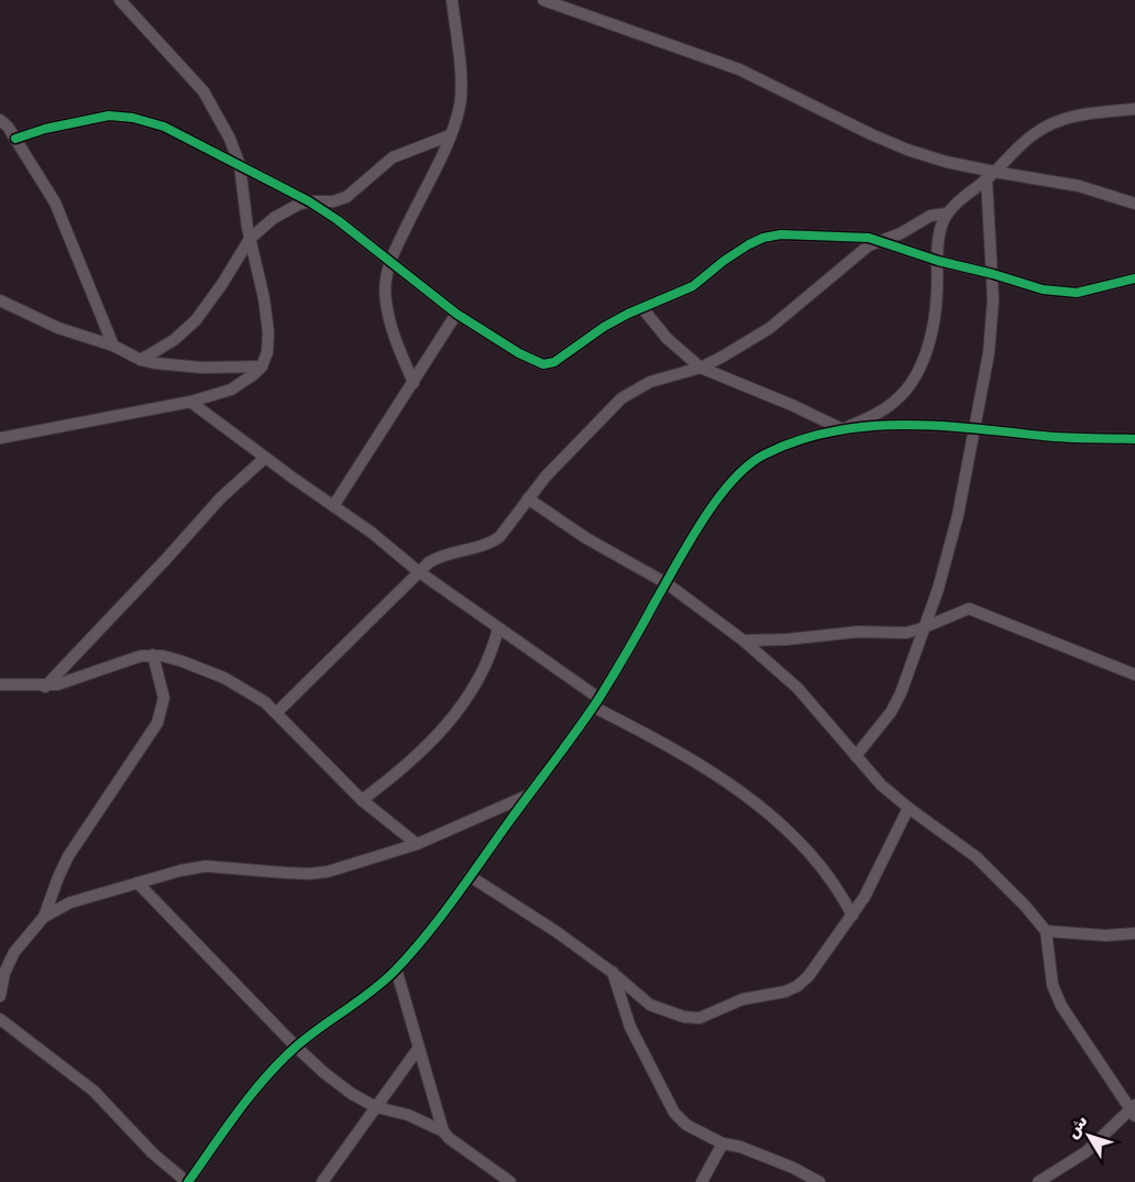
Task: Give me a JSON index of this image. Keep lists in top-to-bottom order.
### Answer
{
  "north": "top left"
}
